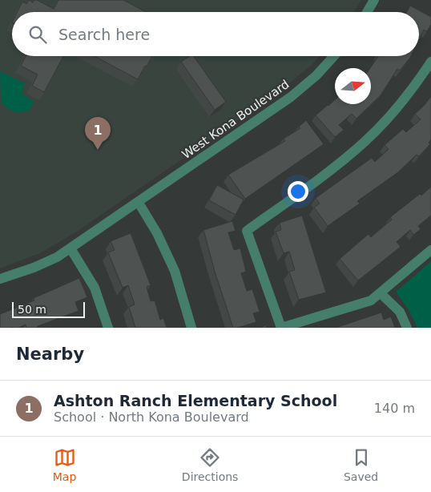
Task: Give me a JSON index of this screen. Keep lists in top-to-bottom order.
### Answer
{
  "streets": {
    "street": ["West Kona Boulevard"]
  },
  "scale_bar": "50 m",
  "north": "right",
  "page": {
    "search": "Search here",
    "pins": "1",
    "scale": "50 m",
    "heading": "Nearby",
    "list": [
      {
        "mark": "1",
        "name": "Ashton Ranch Elementary School",
        "note": "School · North Kona Boulevard",
        "value": "140 m"
      }
    ],
    "nav": ["Map", "Directions", "Saved"]
  }
}
